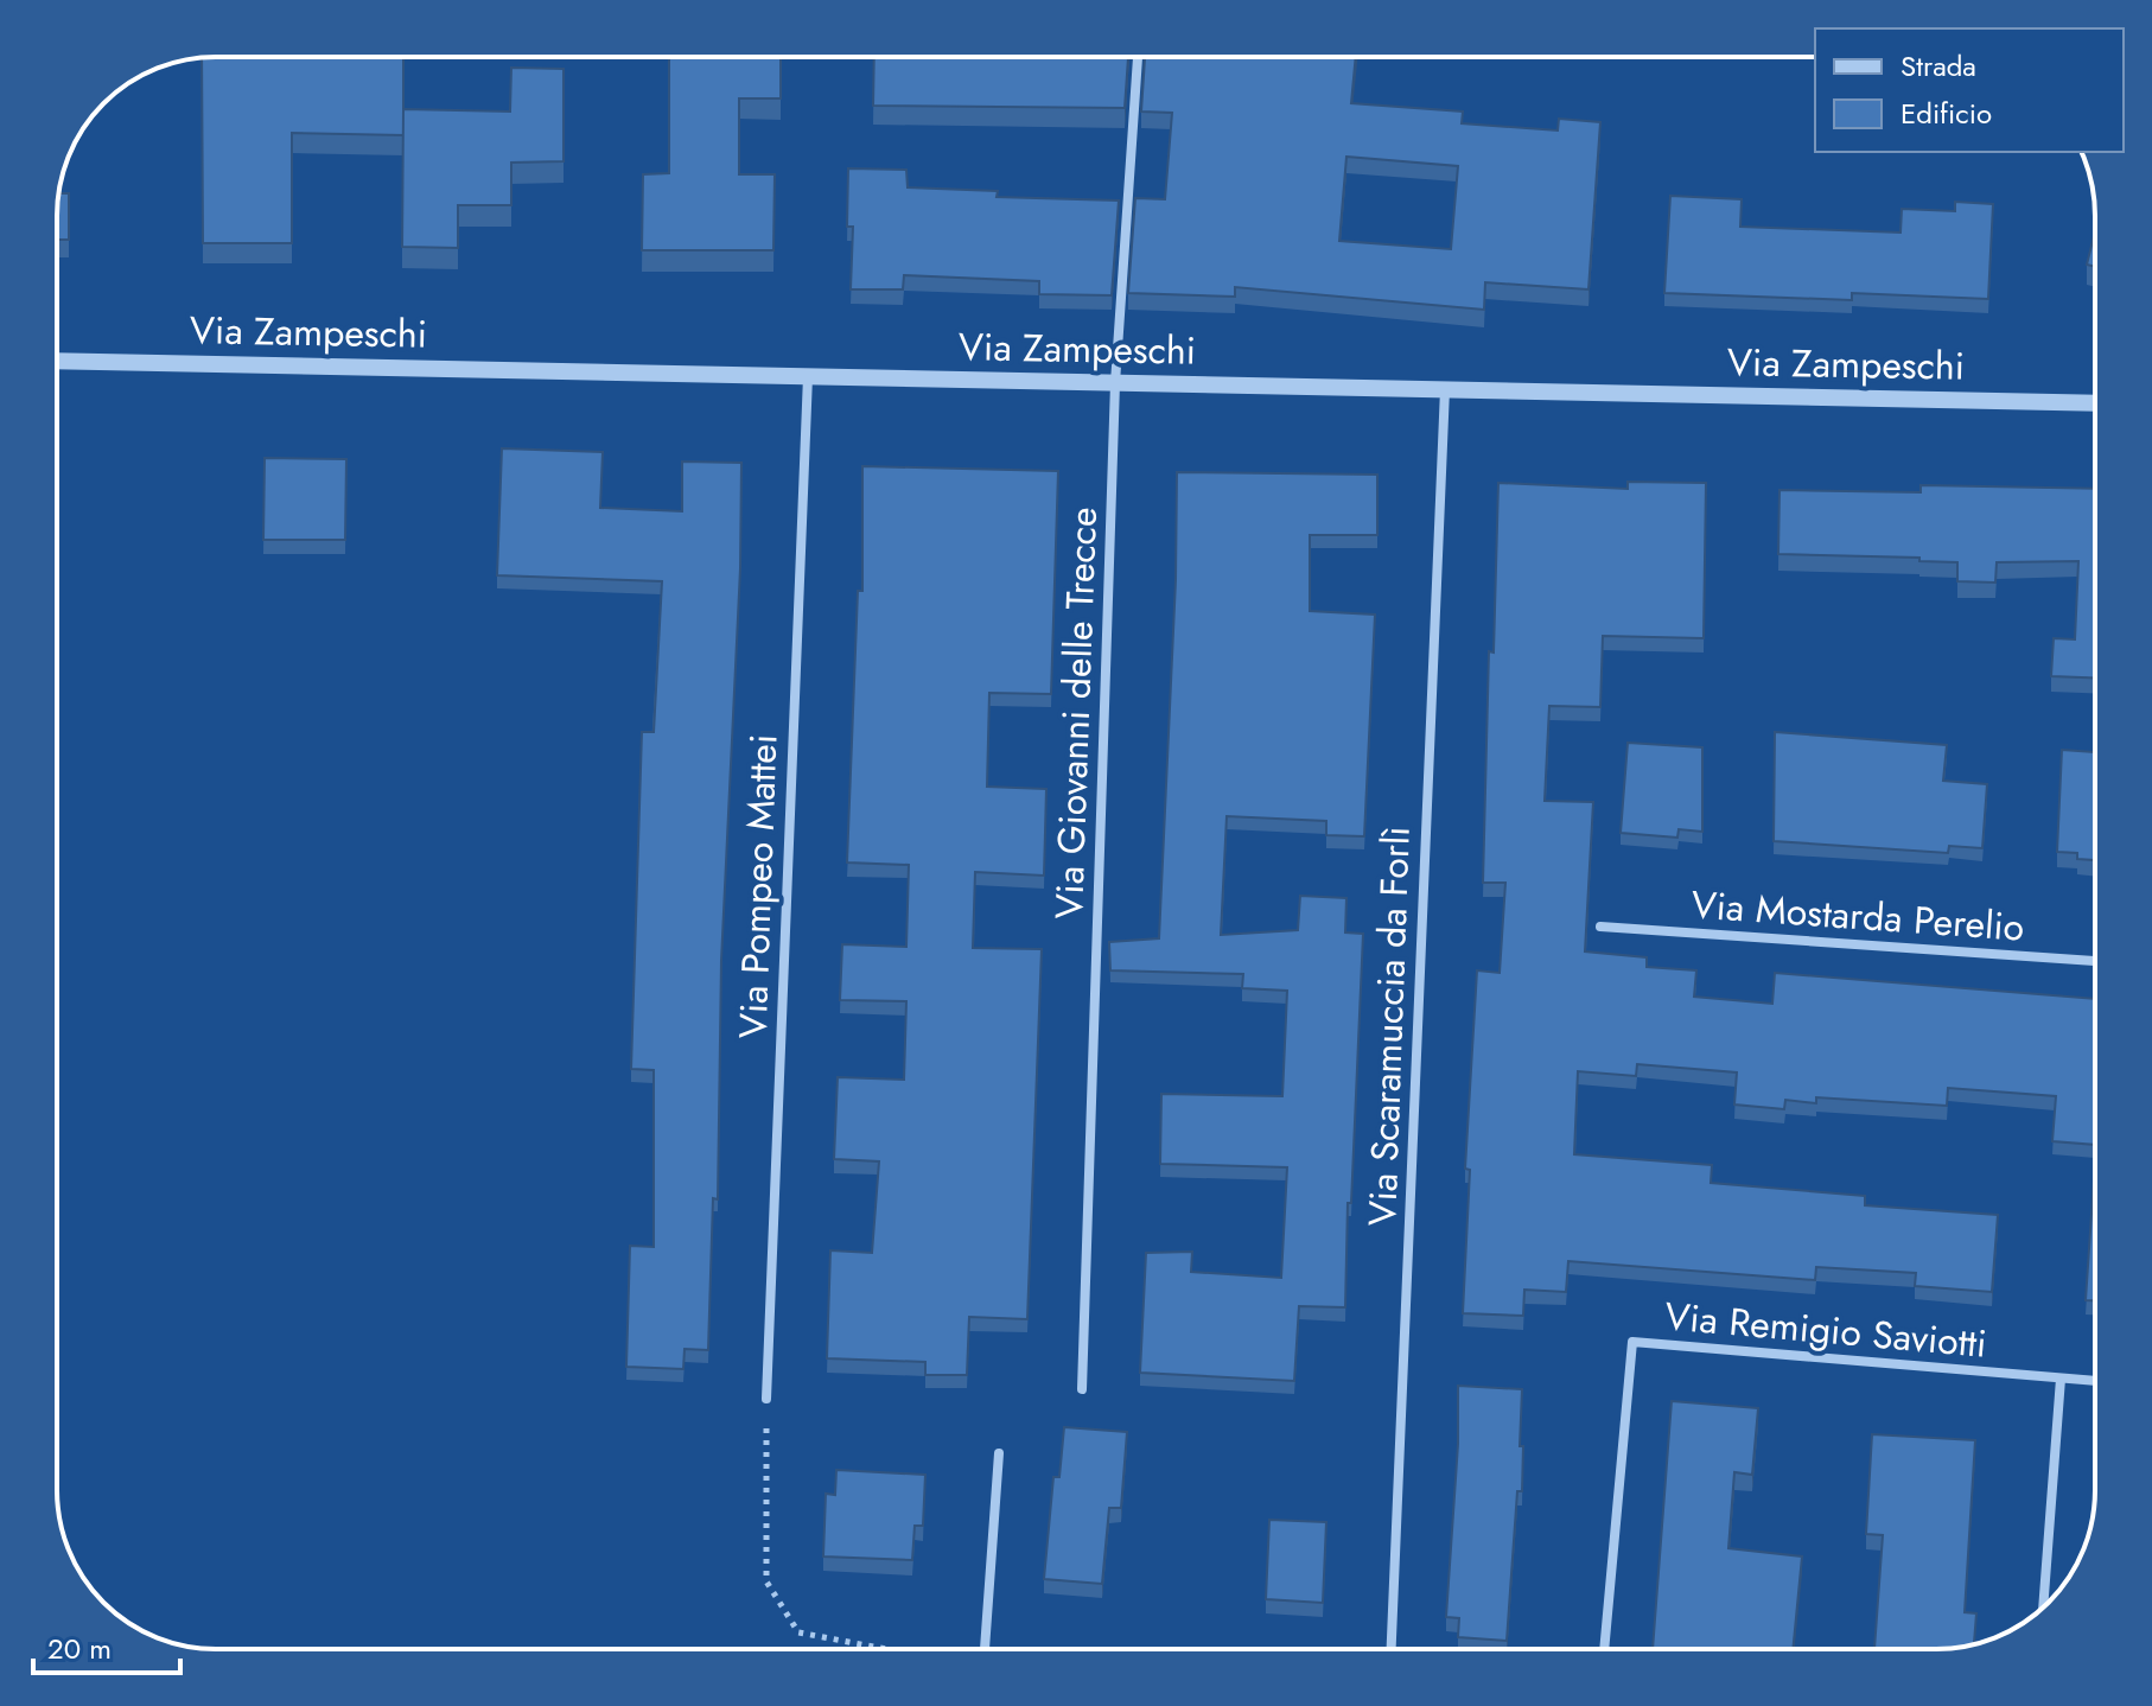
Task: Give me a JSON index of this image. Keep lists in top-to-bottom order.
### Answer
{
  "streets": {
    "street": [
      "Via Zampeschi",
      "Via Giovanni delle Trecce",
      "Via Pompeo Mattei",
      "Via Mostarda Perelio",
      "Via Scaramuccia da Forlì",
      "Via Remigio Saviotti"
    ]
  },
  "crossings": [
    ["Via Zampeschi", "Via Giovanni delle Trecce"],
    ["Via Zampeschi", "Via Pompeo Mattei"],
    ["Via Zampeschi", "Via Scaramuccia da Forlì"]
  ],
  "legend": ["Strada", "Edificio"],
  "scale_bar": "20 m"
}
